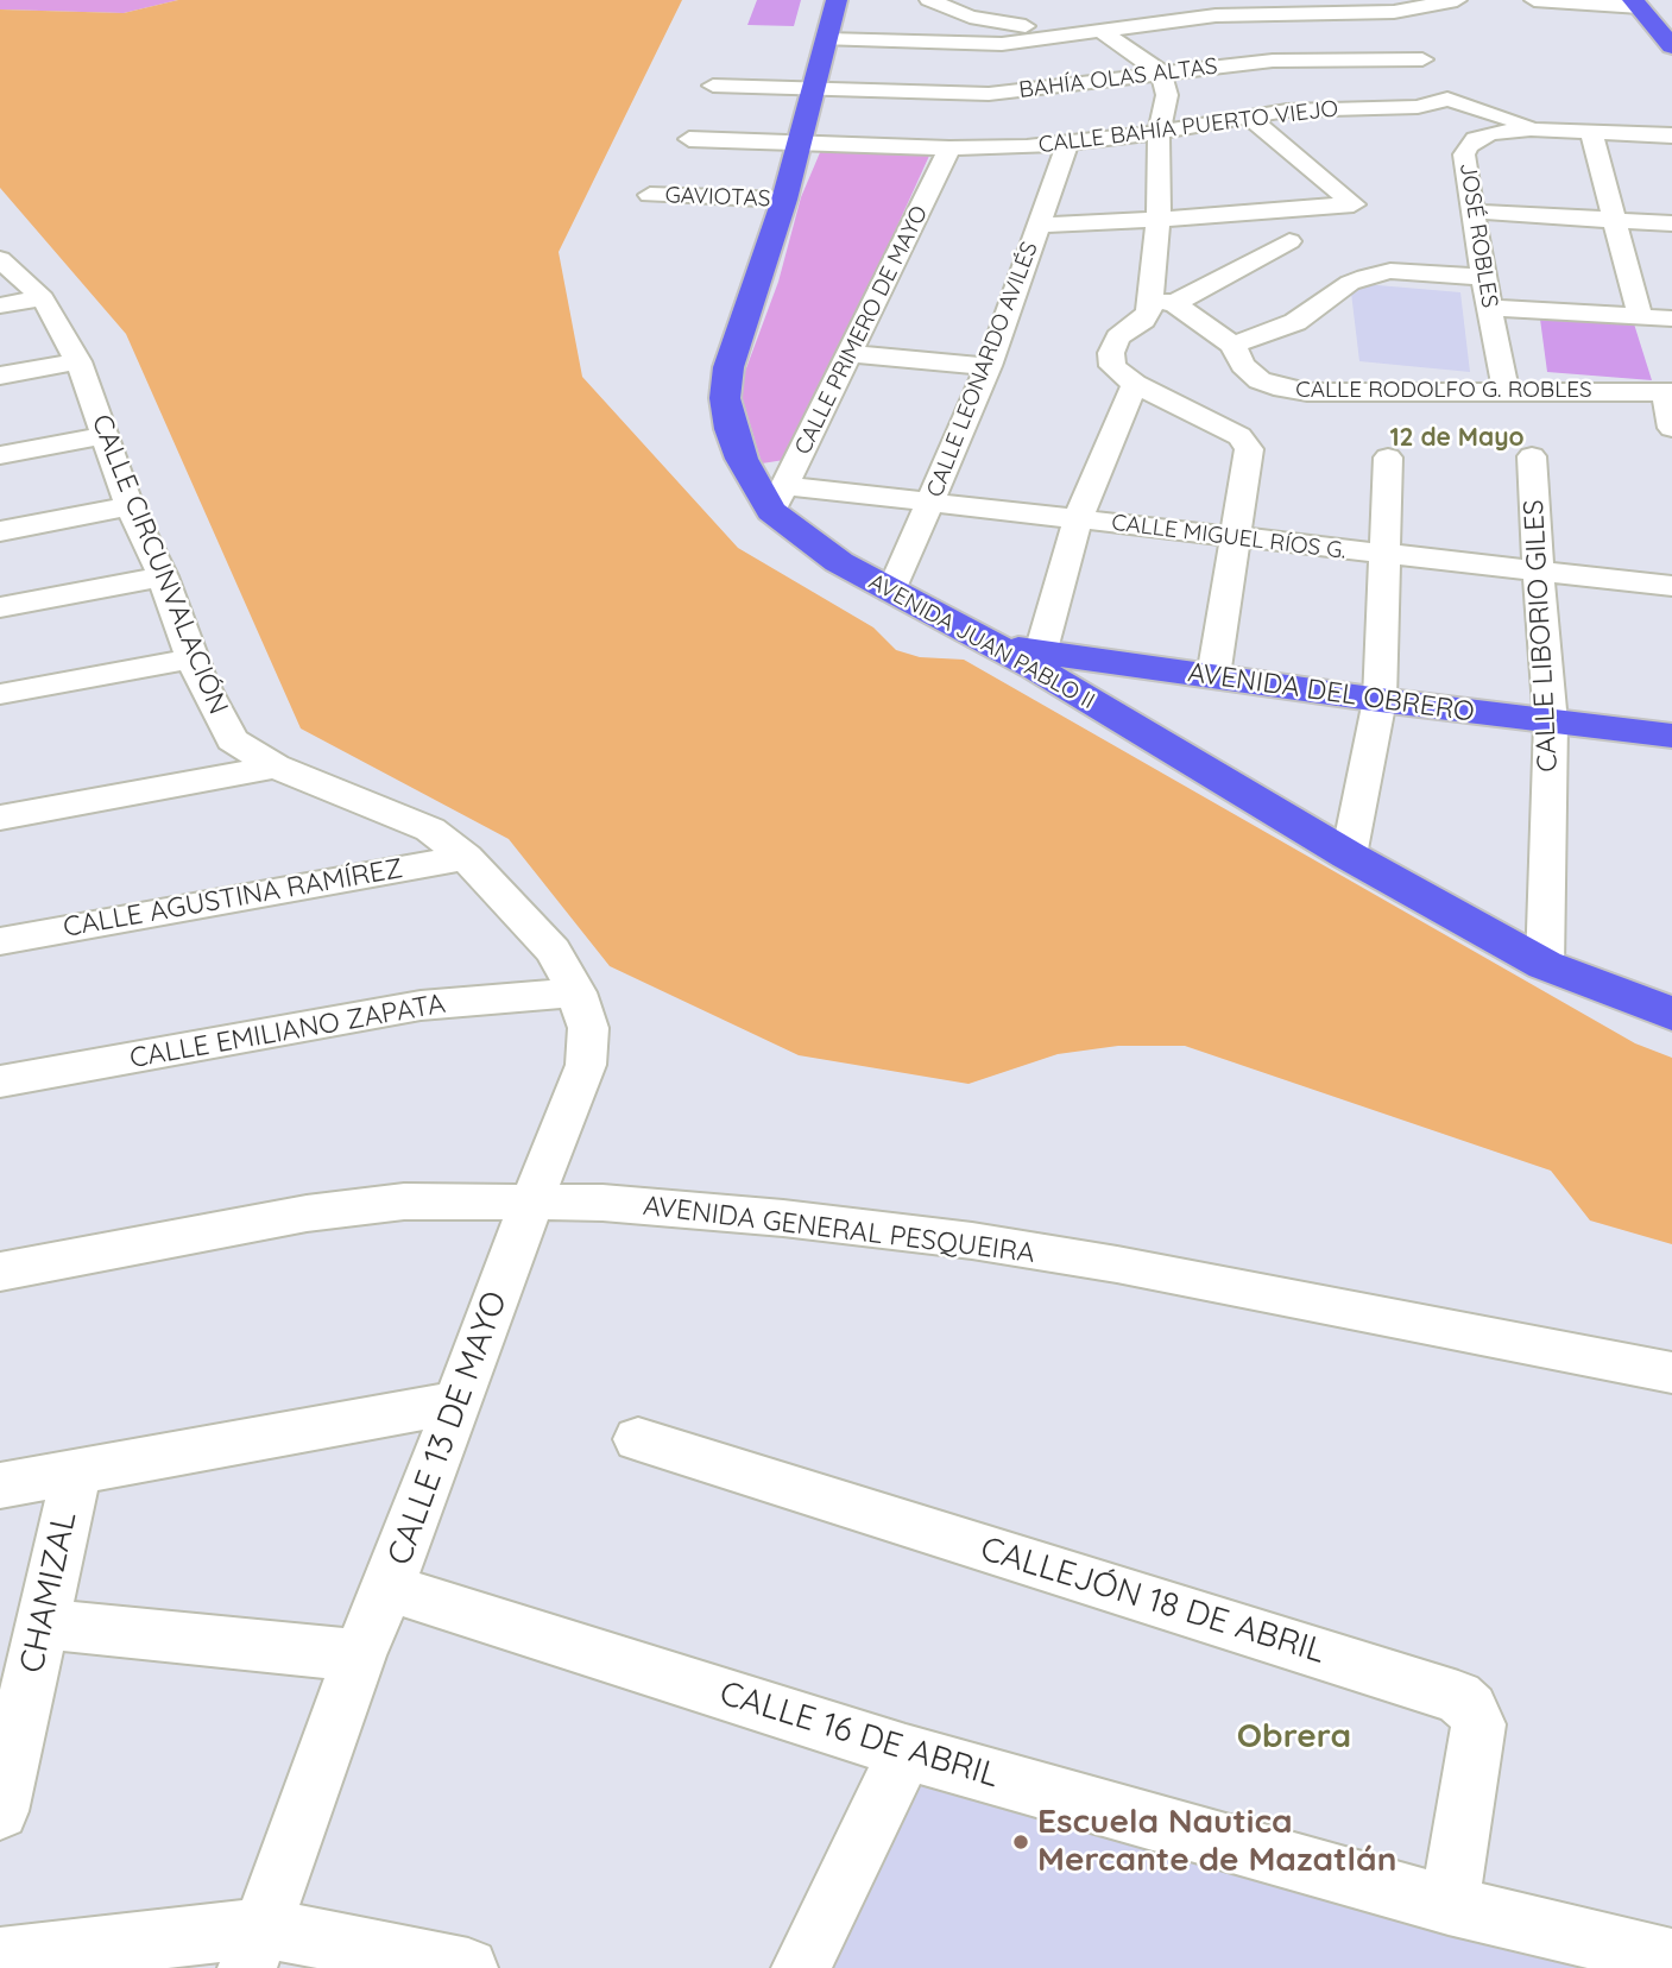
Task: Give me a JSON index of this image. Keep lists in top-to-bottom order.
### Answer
{
  "streets": {
    "main road": ["AVENIDA JUAN PABLO II", "AVENIDA DEL OBRERO"],
    "street": [
      "BAHÍA OLAS ALTAS",
      "CALLE BAHÍA PUERTO VIEJO",
      "GAVIOTAS",
      "JOSÉ ROBLES",
      "CALLE PRIMERO DE MAYO",
      "CALLE LEONARDO AVILÉS",
      "CALLE RODOLFO G. ROBLES",
      "CALLE MIGUEL RÍOS G.",
      "CALLE CIRCUNVALACIÓN",
      "CALLE LIBORIO GILES",
      "CALLE AGUSTINA RAMÍREZ",
      "CALLE EMILIANO ZAPATA",
      "AVENIDA GENERAL PESQUEIRA",
      "CALLE 13 DE MAYO",
      "CHAMIZAL",
      "CALLEJÓN 18 DE ABRIL",
      "CALLE 16 DE ABRIL"
    ]
  },
  "crossings": [
    ["BAHÍA OLAS ALTAS", "CALLE BAHÍA PUERTO VIEJO"],
    ["BAHÍA OLAS ALTAS", "AVENIDA JUAN PABLO II"],
    ["CALLE BAHÍA PUERTO VIEJO", "JOSÉ ROBLES"],
    ["CALLE BAHÍA PUERTO VIEJO", "CALLE PRIMERO DE MAYO"],
    ["CALLE BAHÍA PUERTO VIEJO", "CALLE LEONARDO AVILÉS"],
    ["CALLE BAHÍA PUERTO VIEJO", "AVENIDA JUAN PABLO II"],
    ["GAVIOTAS", "AVENIDA JUAN PABLO II"],
    ["JOSÉ ROBLES", "CALLE RODOLFO G. ROBLES"],
    ["CALLE PRIMERO DE MAYO", "CALLE MIGUEL RÍOS G."],
    ["CALLE PRIMERO DE MAYO", "AVENIDA JUAN PABLO II"],
    ["CALLE LEONARDO AVILÉS", "CALLE MIGUEL RÍOS G."],
    ["CALLE LEONARDO AVILÉS", "AVENIDA JUAN PABLO II"],
    ["CALLE MIGUEL RÍOS G.", "CALLE LIBORIO GILES"],
    ["CALLE MIGUEL RÍOS G.", "AVENIDA JUAN PABLO II"],
    ["CALLE CIRCUNVALACIÓN", "CALLE AGUSTINA RAMÍREZ"],
    ["CALLE CIRCUNVALACIÓN", "CALLE EMILIANO ZAPATA"],
    ["CALLE CIRCUNVALACIÓN", "AVENIDA GENERAL PESQUEIRA"],
    ["CALLE CIRCUNVALACIÓN", "CALLE 13 DE MAYO"],
    ["CALLE LIBORIO GILES", "AVENIDA JUAN PABLO II"],
    ["CALLE LIBORIO GILES", "AVENIDA DEL OBRERO"],
    ["AVENIDA JUAN PABLO II", "AVENIDA DEL OBRERO"],
    ["AVENIDA GENERAL PESQUEIRA", "CALLE 13 DE MAYO"],
    ["CALLE 13 DE MAYO", "CALLE 16 DE ABRIL"],
    ["CALLEJÓN 18 DE ABRIL", "CALLE 16 DE ABRIL"]
  ],
  "districts": ["12 de Mayo", "Obrera"],
  "places": ["Escuela Nautica Mercante de Mazatlán"]
}
